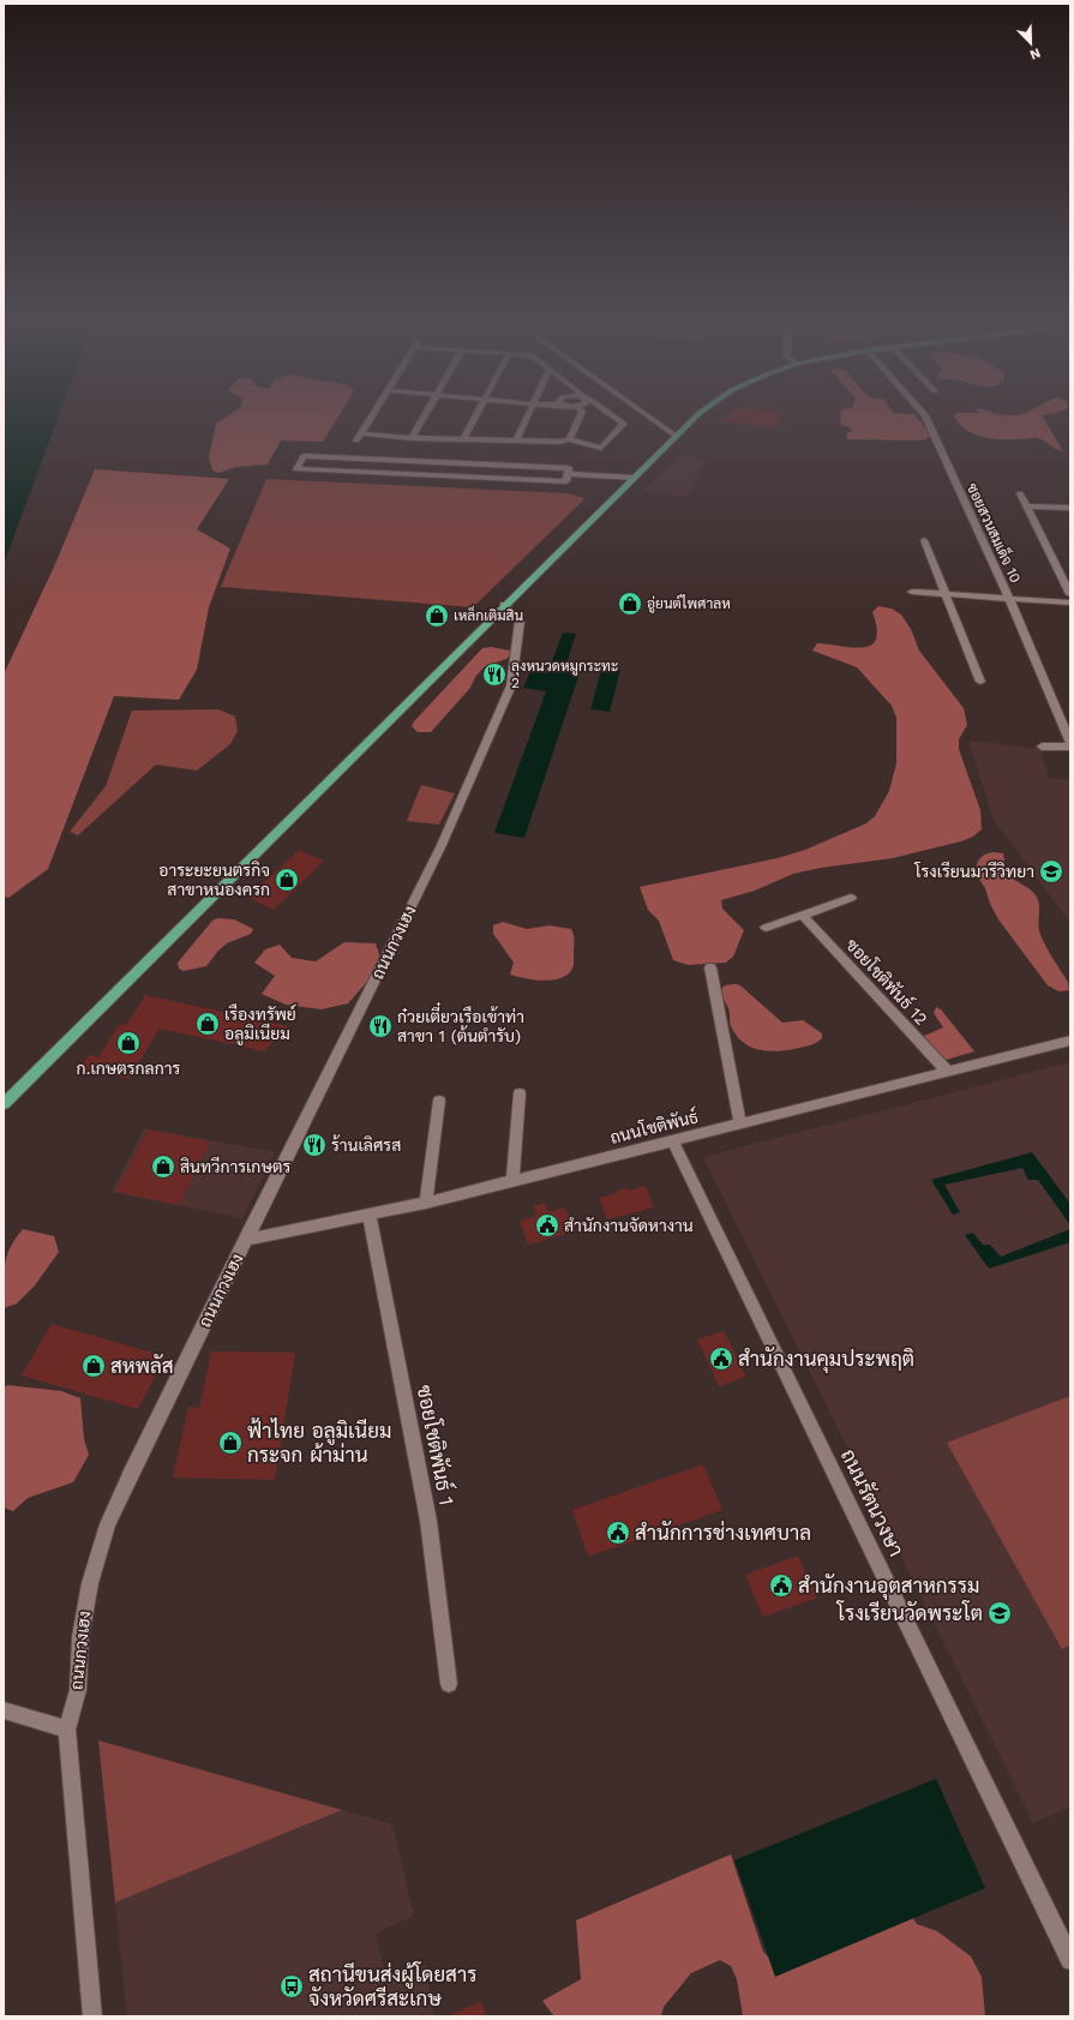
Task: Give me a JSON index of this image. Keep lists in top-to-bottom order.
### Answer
{
  "streets": {
    "street": [
      "ซอยสวนสมเด็จ 10",
      "ถนนกวงเฮง",
      "ซอยโชติพันธ์ 12",
      "ถนนโชติพันธ์",
      "ซอยโชติพันธ์ 1",
      "ถนนรัตนวงษา"
    ]
  },
  "crossings": [
    ["ถนนกวงเฮง", "ถนนโชติพันธ์"],
    ["ซอยโชติพันธ์ 12", "ถนนโชติพันธ์"],
    ["ถนนโชติพันธ์", "ซอยโชติพันธ์ 1"],
    ["ถนนโชติพันธ์", "ถนนรัตนวงษา"]
  ],
  "places": {
    "shop": [
      "อู่ยนต์ไพศาลห",
      "เหล็กเติมสิน",
      "อาระยะยนตรกิจ สาขาหนองครก",
      "เรืองทรัพย์ อลูมิเนียม",
      "ก.เกษตรกลการ",
      "สินทวีการเกษตร",
      "สหพลัส",
      "ฟ้าไทย อลูมิเนียม กระจก ผ้าม่าน"
    ],
    "restaurant": ["ลุงหนวดหมูกระทะ 2", "ก๋วยเตี๋ยวเรือเข้าท่า สาขา 1 (ต้นตำรับ)", "ร้านเลิศรส"],
    "school or university": ["โรงเรียนมารีวิทยา", "โรงเรียนวัดพระโต"],
    "public building": [
      "สำนักงานจัดหางาน",
      "สำนักงานคุมประพฤติ",
      "สำนักการช่างเทศบาล",
      "สำนักงานอุตสาหกรรม"
    ],
    "bus stop": ["สถานีขนส่งผู้โดยสาร จังหวัดศรีสะเกษ"]
  },
  "north": "bottom right"
}
